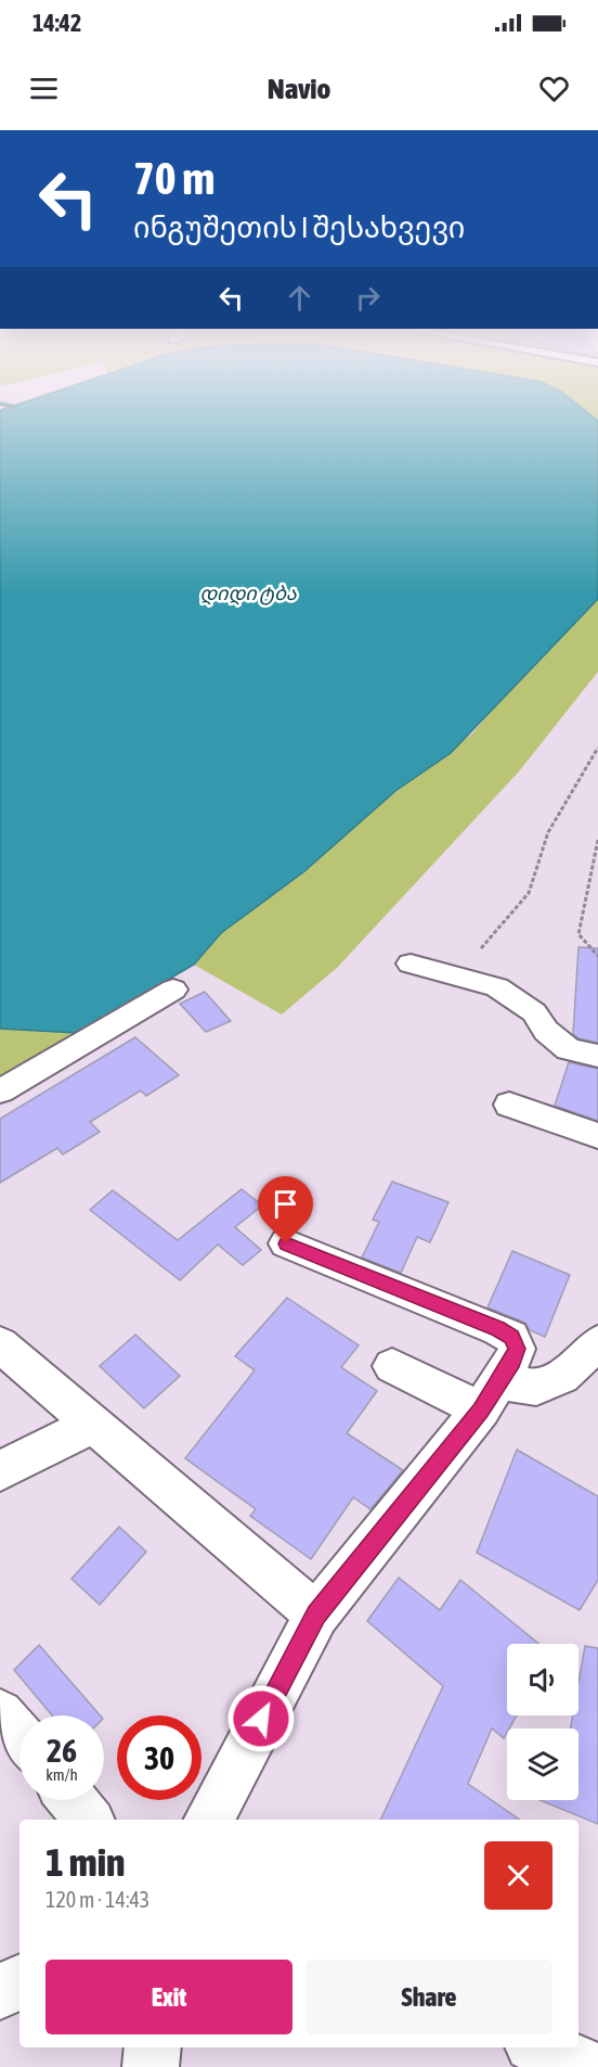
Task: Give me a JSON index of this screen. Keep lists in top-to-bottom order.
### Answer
{
  "water": ["დიდი ტბა"],
  "page": {
    "status": "14:42",
    "header": "Navio",
    "turn": ["70 m", "ინგუშეთის I შესახვევი"],
    "speed": "26 km/h",
    "limit": "30",
    "heading": ["1 min", "120 m · 14:43"],
    "buttons": ["Exit", "Share"]
  }
}
